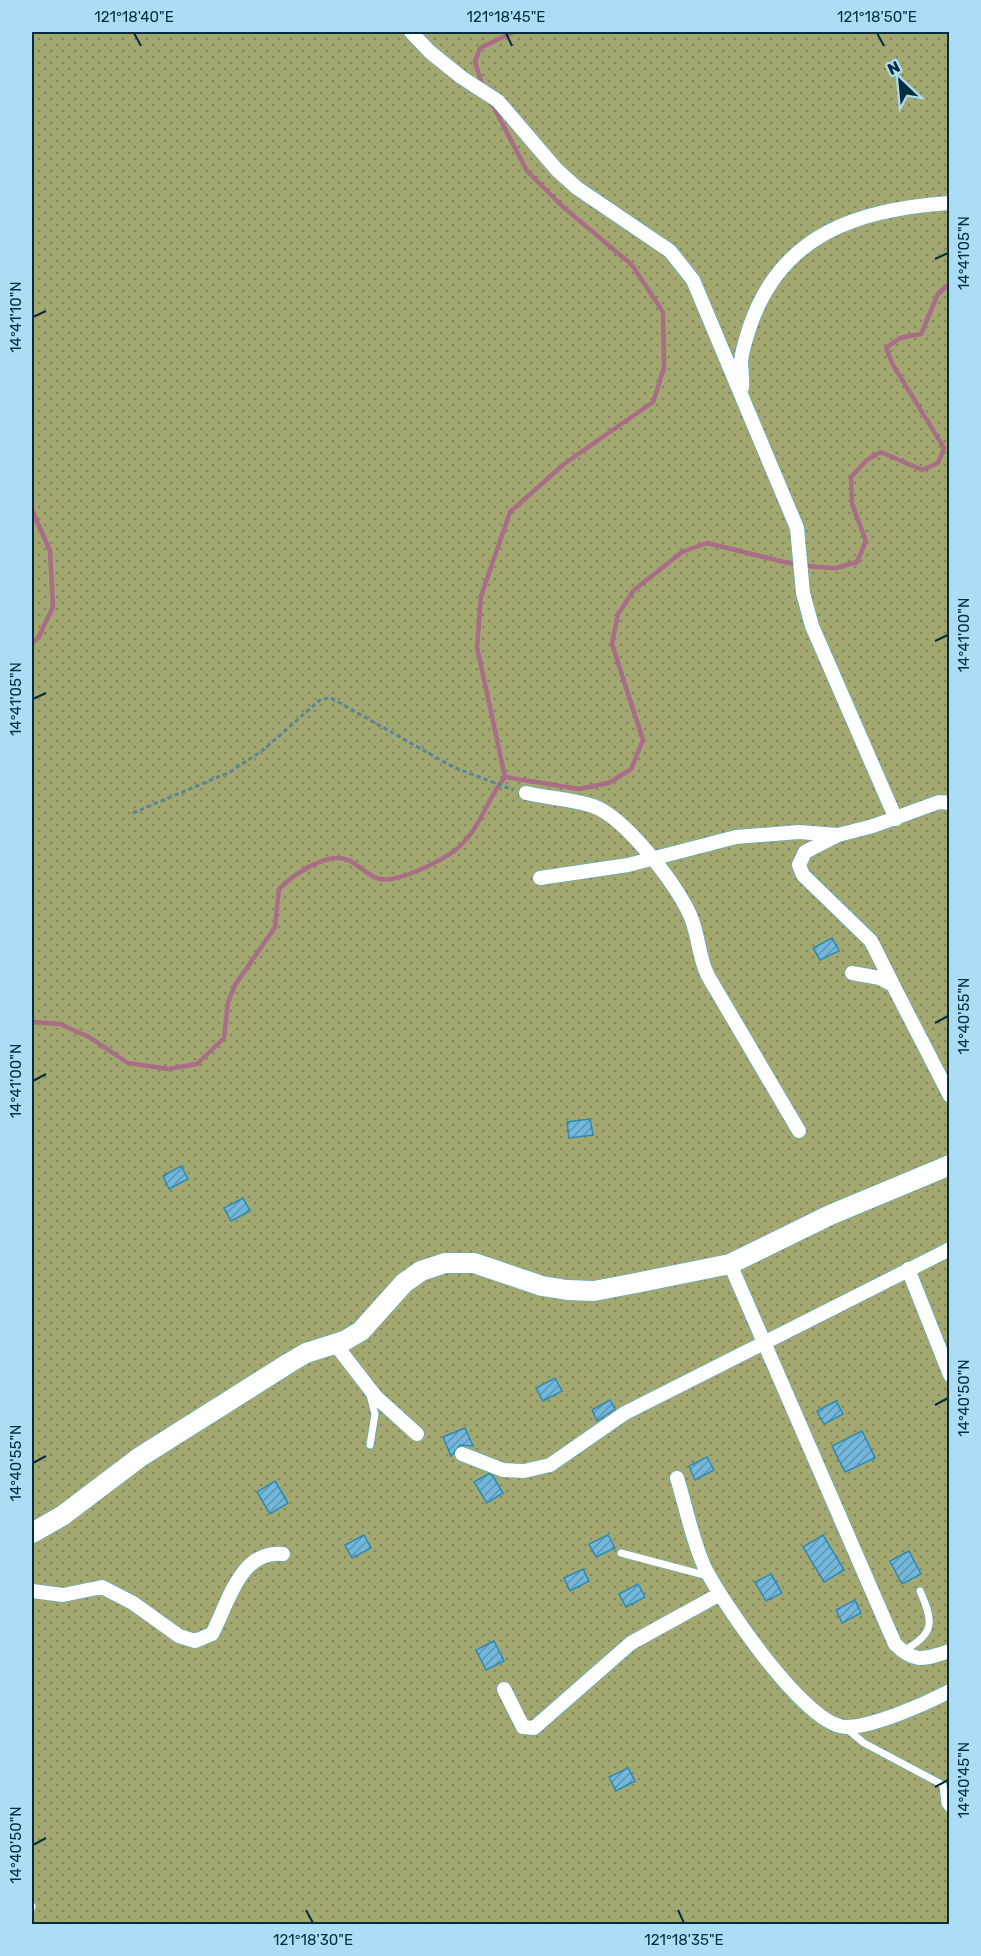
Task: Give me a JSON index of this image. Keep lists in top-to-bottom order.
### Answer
{
  "north": "top left",
  "coordinates": [
    "121°18'40\"E",
    "121°18'45\"E",
    "121°18'50\"E",
    "14°41'05\"N",
    "14°41'10\"N",
    "14°41'00\"N",
    "14°40'55\"N",
    "14°40'50\"N",
    "14°40'45\"N",
    "121°18'30\"E",
    "121°18'35\"E"
  ]
}
